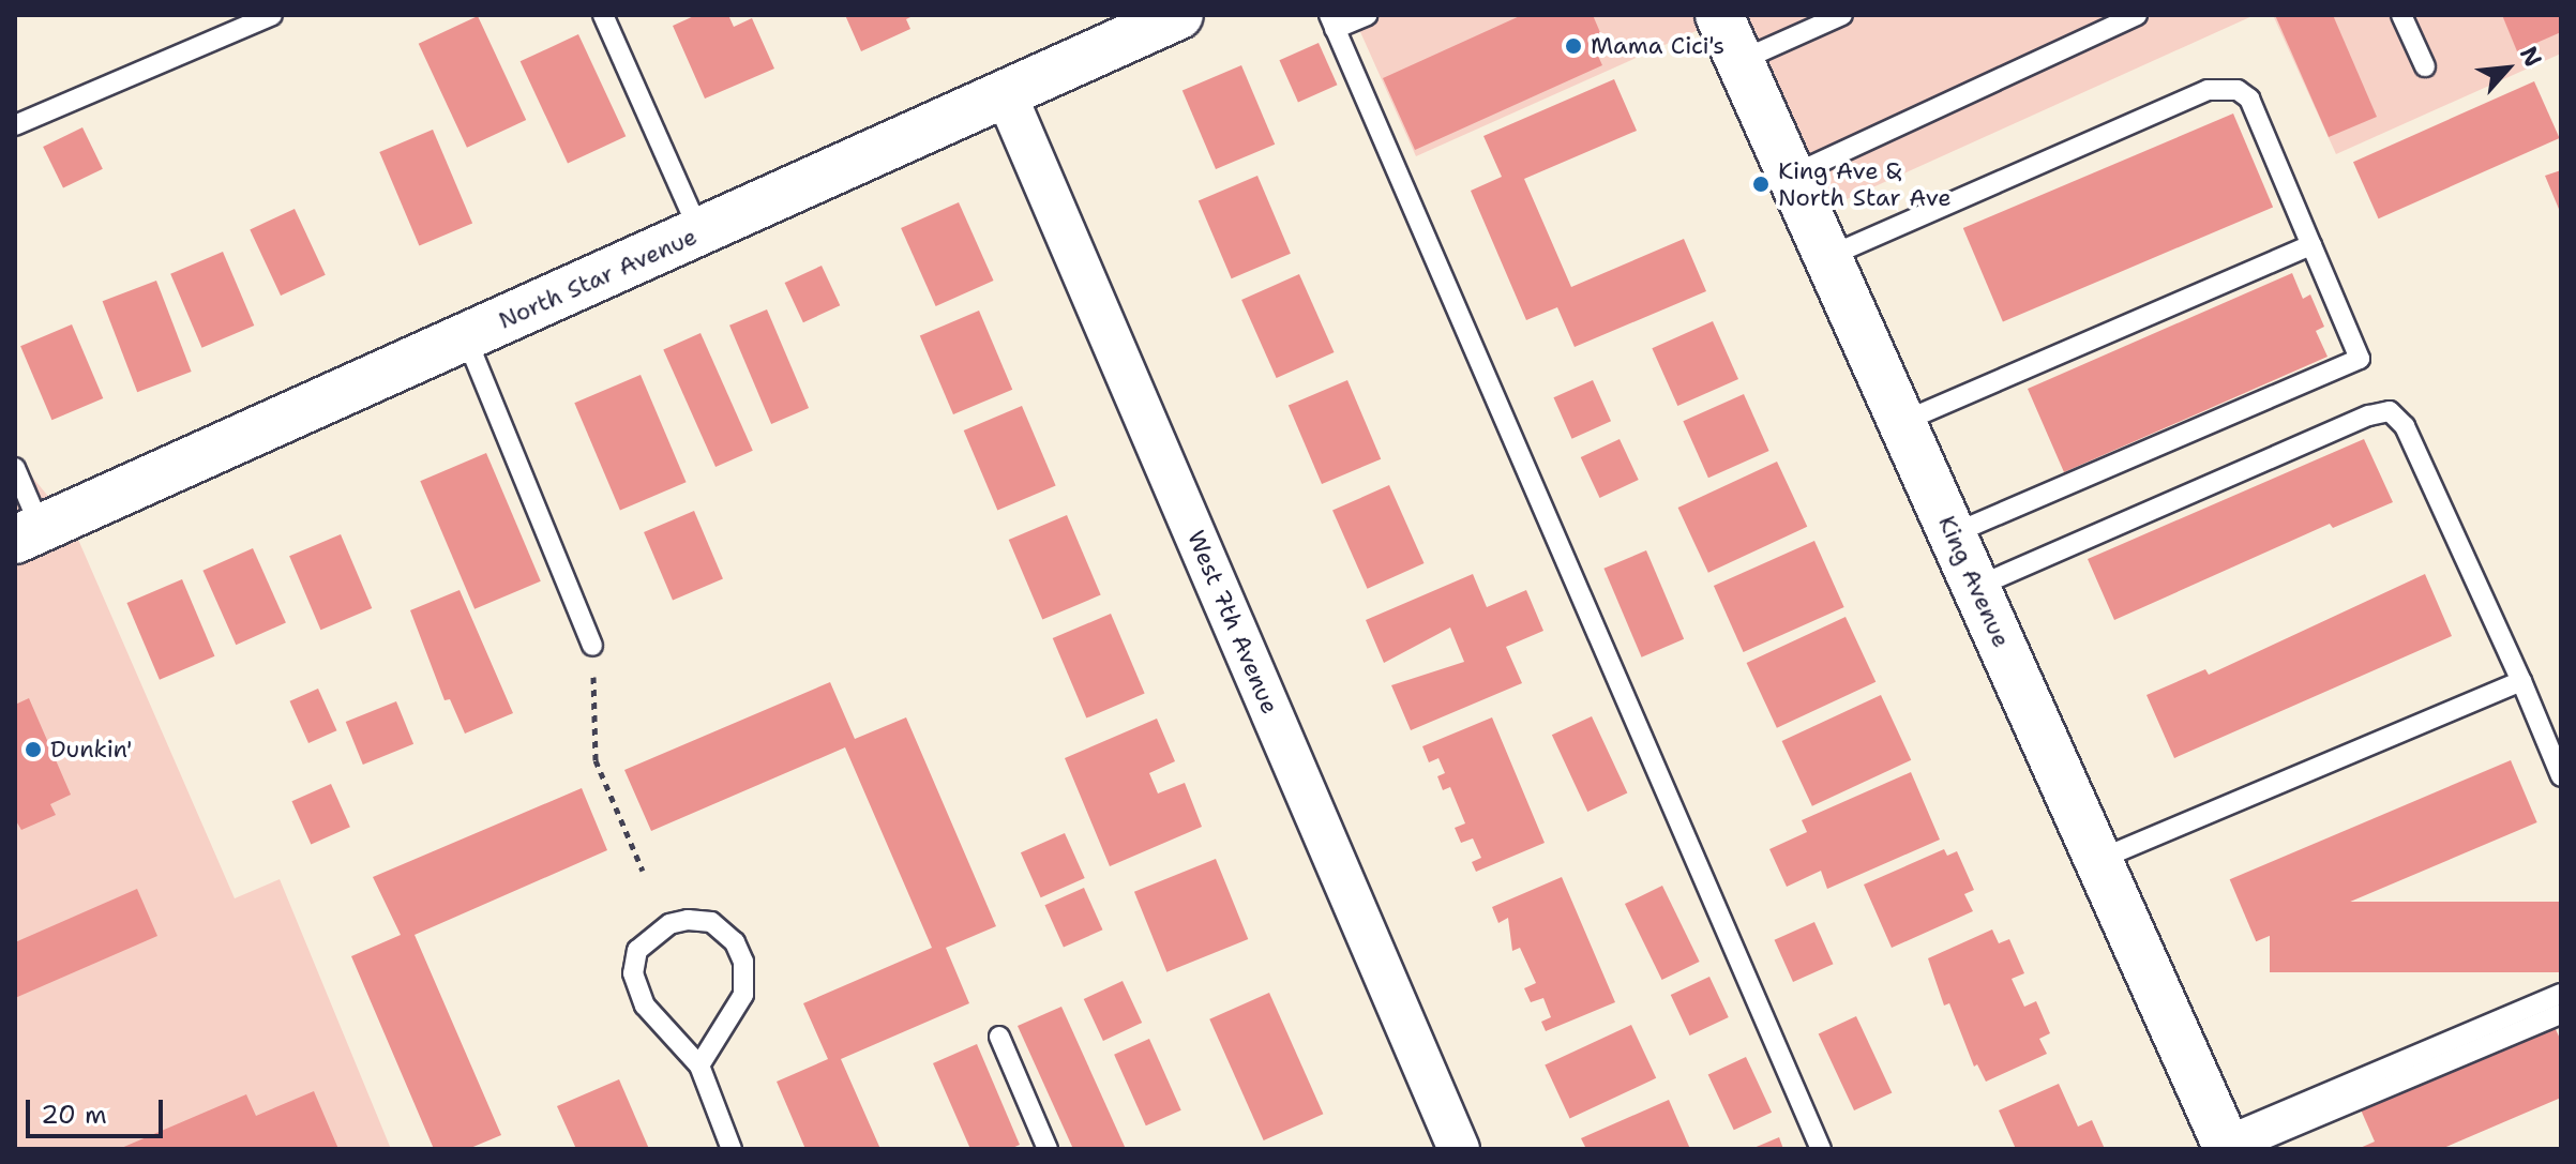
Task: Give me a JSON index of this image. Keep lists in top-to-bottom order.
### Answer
{
  "streets": {
    "street": ["North Star Avenue", "King Avenue", "West 7th Avenue"]
  },
  "crossings": [
    ["North Star Avenue", "West 7th Avenue"]
  ],
  "places": ["Mama Cici's", "King Ave & North Star Ave", "Dunkin'"],
  "scale_bar": "20 m",
  "north": "top right"
}
